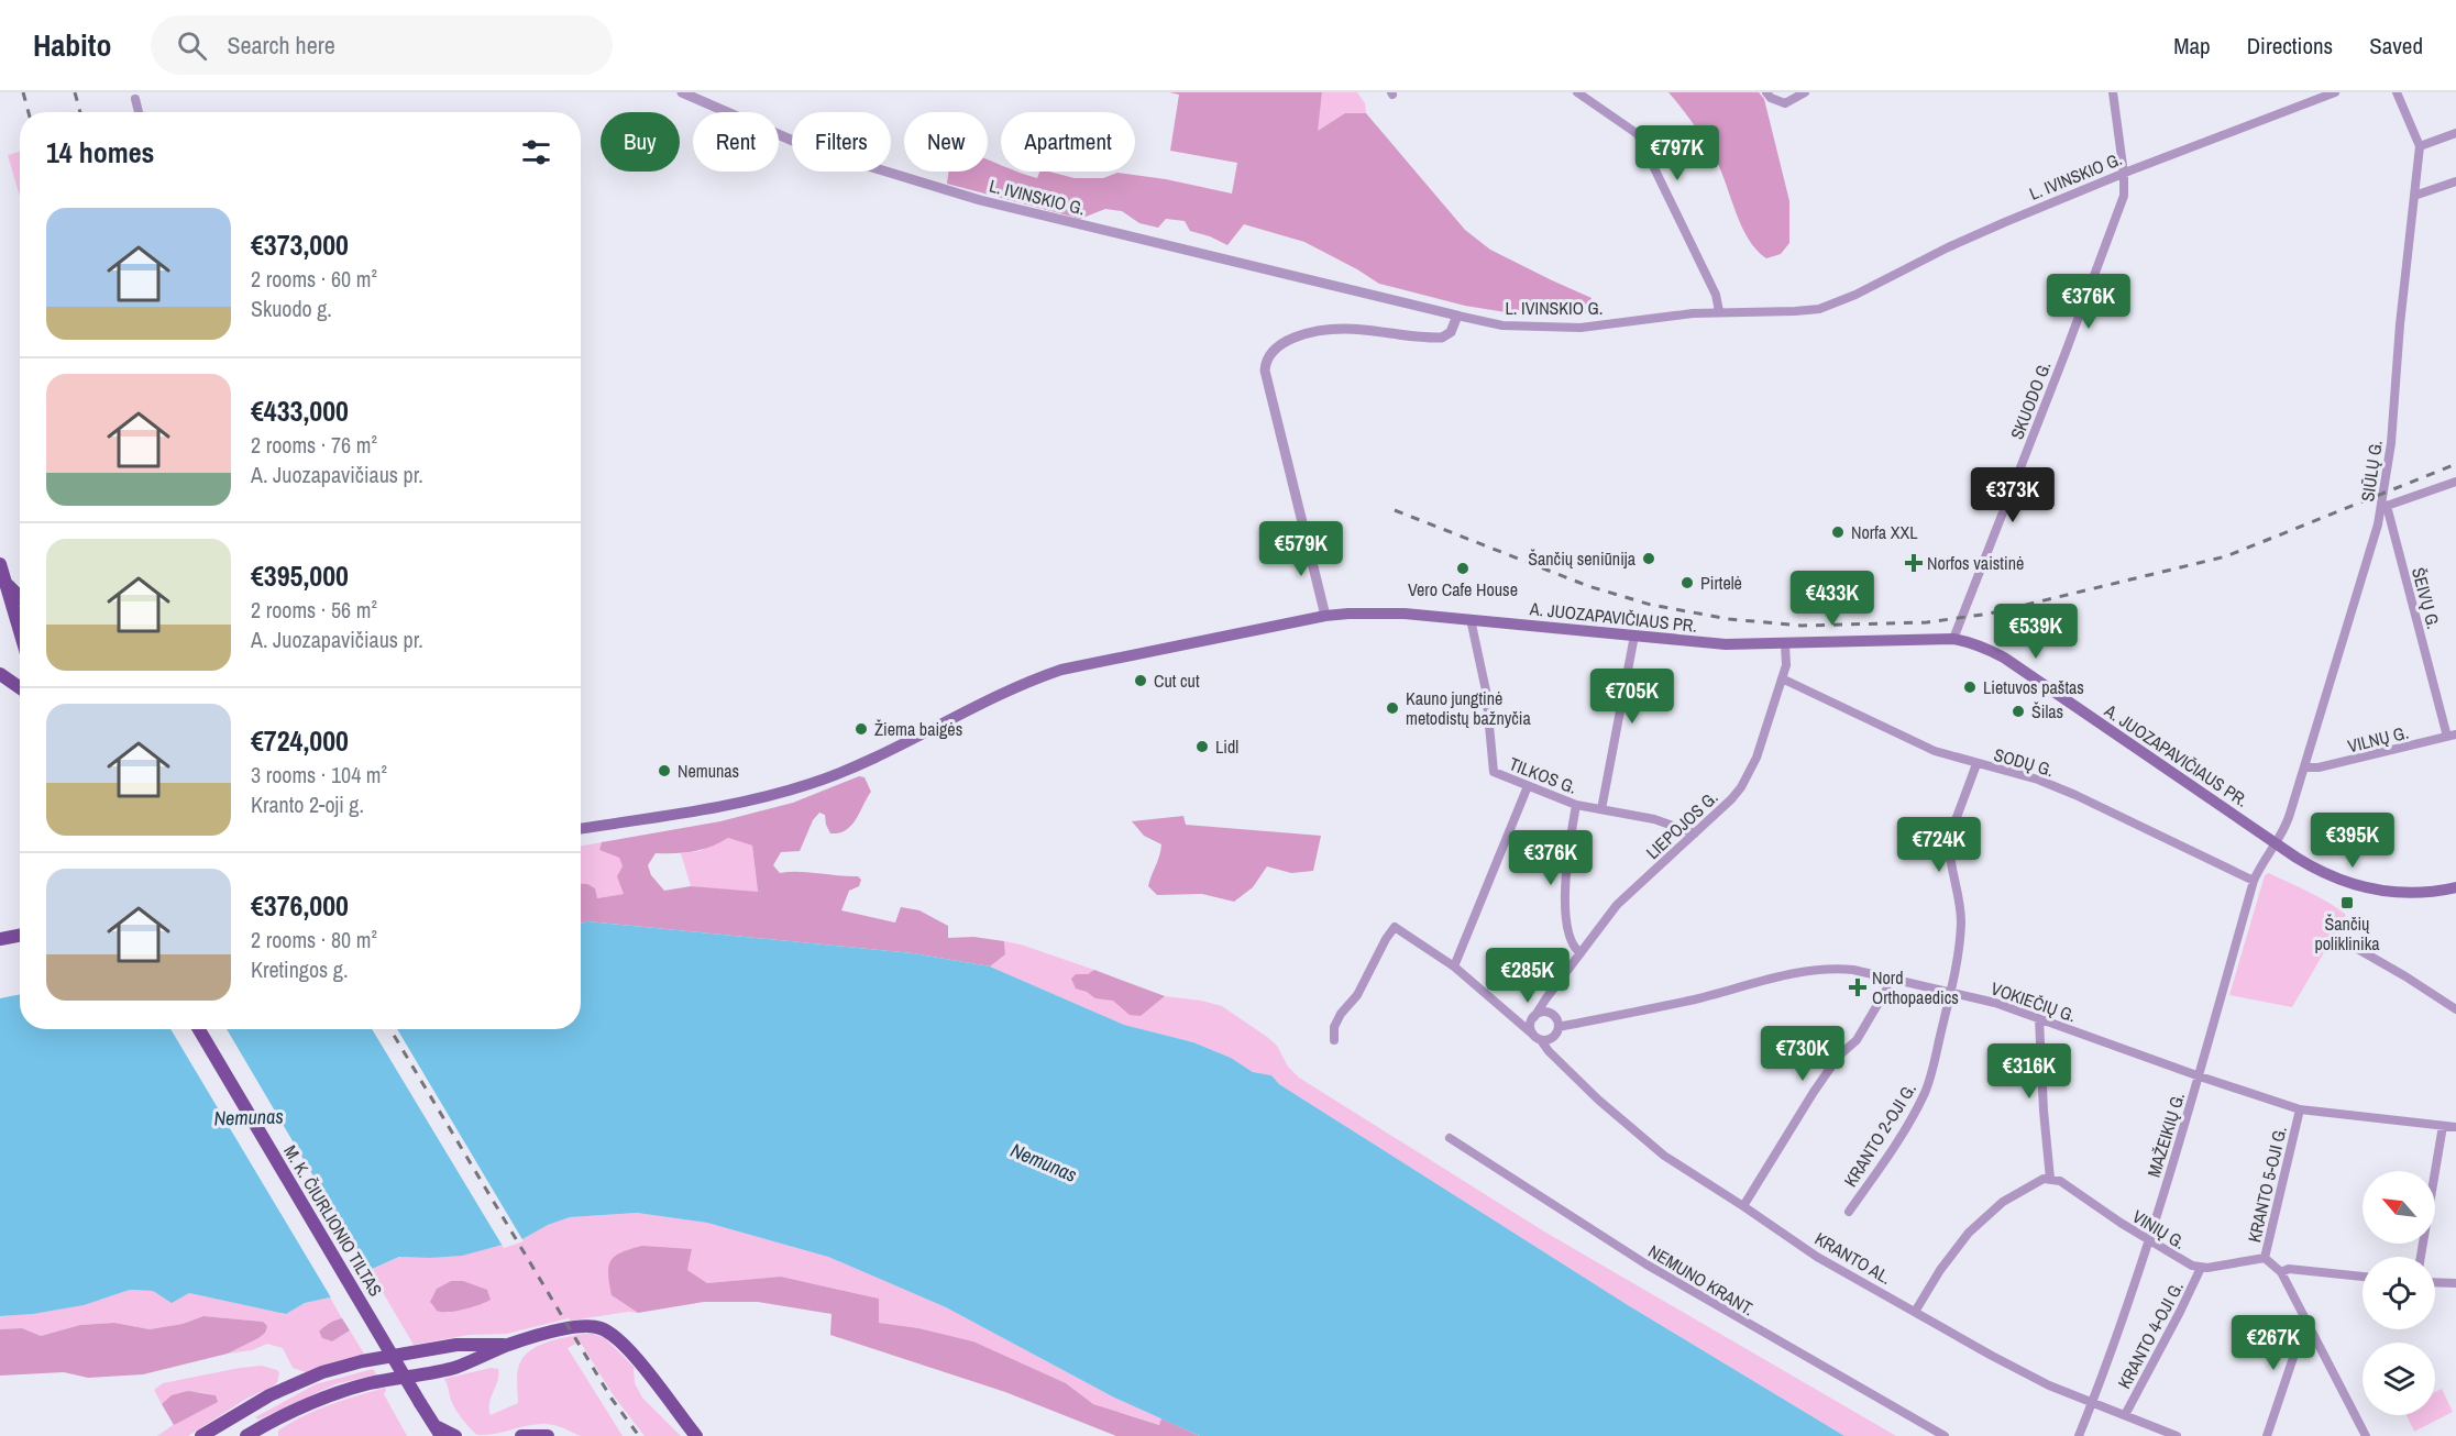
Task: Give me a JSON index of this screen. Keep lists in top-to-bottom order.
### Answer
{
  "streets": {
    "main road": ["A. JUOZAPAVIČIAUS PR.", "M. K. ČIURLIONIO TILTAS"],
    "street": [
      "L. IVINSKIO G.",
      "SKUODO G.",
      "SIŪLŲ G.",
      "ŠEIVŲ G.",
      "VILNŲ G.",
      "SODŲ G.",
      "TILKOS G.",
      "LIEPOJOS G.",
      "VOKIEČIŲ G.",
      "KRANTO 2-OJI G.",
      "MAŽEIKIŲ G.",
      "KRANTO 5-OJI G.",
      "VINIŲ G.",
      "KRANTO AL.",
      "NEMUNO KRANT.",
      "KRANTO 4-OJI G."
    ]
  },
  "crossings": [
    ["L. IVINSKIO G.", "SKUODO G."],
    ["SKUODO G.", "A. JUOZAPAVIČIAUS PR."],
    ["SIŪLŲ G.", "ŠEIVŲ G."],
    ["SIŪLŲ G.", "A. JUOZAPAVIČIAUS PR."],
    ["SIŪLŲ G.", "VILNŲ G."],
    ["SIŪLŲ G.", "MAŽEIKIŲ G."],
    ["ŠEIVŲ G.", "VILNŲ G."],
    ["A. JUOZAPAVIČIAUS PR.", "TILKOS G."],
    ["A. JUOZAPAVIČIAUS PR.", "LIEPOJOS G."],
    ["A. JUOZAPAVIČIAUS PR.", "MAŽEIKIŲ G."],
    ["SODŲ G.", "LIEPOJOS G."],
    ["SODŲ G.", "KRANTO 2-OJI G."],
    ["SODŲ G.", "MAŽEIKIŲ G."],
    ["TILKOS G.", "LIEPOJOS G."],
    ["LIEPOJOS G.", "VOKIEČIŲ G."],
    ["LIEPOJOS G.", "KRANTO AL."],
    ["VOKIEČIŲ G.", "KRANTO 2-OJI G."],
    ["VOKIEČIŲ G.", "MAŽEIKIŲ G."],
    ["VOKIEČIŲ G.", "KRANTO 5-OJI G."],
    ["VOKIEČIŲ G.", "KRANTO AL."],
    ["MAŽEIKIŲ G.", "VINIŲ G."],
    ["MAŽEIKIŲ G.", "KRANTO AL."],
    ["KRANTO 5-OJI G.", "VINIŲ G."],
    ["VINIŲ G.", "KRANTO 4-OJI G."],
    ["KRANTO AL.", "KRANTO 4-OJI G."]
  ],
  "water": ["Nemunas"],
  "places": {
    "other": [
      "Norfa XXL",
      "Šančių seniūnija",
      "Vero Cafe House",
      "Pirtelė",
      "Cut cut",
      "Lietuvos paštas",
      "Kauno jungtinė metodistų bažnyčia",
      "Šilas",
      "Žiema baigės",
      "Lidl",
      "Nemunas"
    ],
    "health": ["Norfos vaistinė", "Nord Orthopaedics"],
    "transit": ["Šančių poliklinika"]
  },
  "north": "top left",
  "page": {
    "header": "Habito",
    "search": "Search here",
    "nav": ["Map", "Directions", "Saved"],
    "chip": [
      "Buy",
      "Rent",
      "Filters",
      "New",
      "Apartment"
    ],
    "heading": "14 homes",
    "price": [
      "€797K",
      "€376K",
      "€373K",
      "€579K",
      "€433K",
      "€539K",
      "€705K",
      "€395K",
      "€724K",
      "€376K",
      "€285K",
      "€730K",
      "€316K",
      "€267K"
    ],
    "list": [
      {
        "name": "€373,000",
        "note": "2 rooms · 60 m² · Skuodo g."
      },
      {
        "name": "€433,000",
        "note": "2 rooms · 76 m² · A. Juozapavičiaus pr."
      },
      {
        "name": "€395,000",
        "note": "2 rooms · 56 m² · A. Juozapavičiaus pr."
      },
      {
        "name": "€724,000",
        "note": "3 rooms · 104 m² · Kranto 2-oji g."
      },
      {
        "name": "€376,000",
        "note": "2 rooms · 80 m² · Kretingos g."
      }
    ]
  }
}
